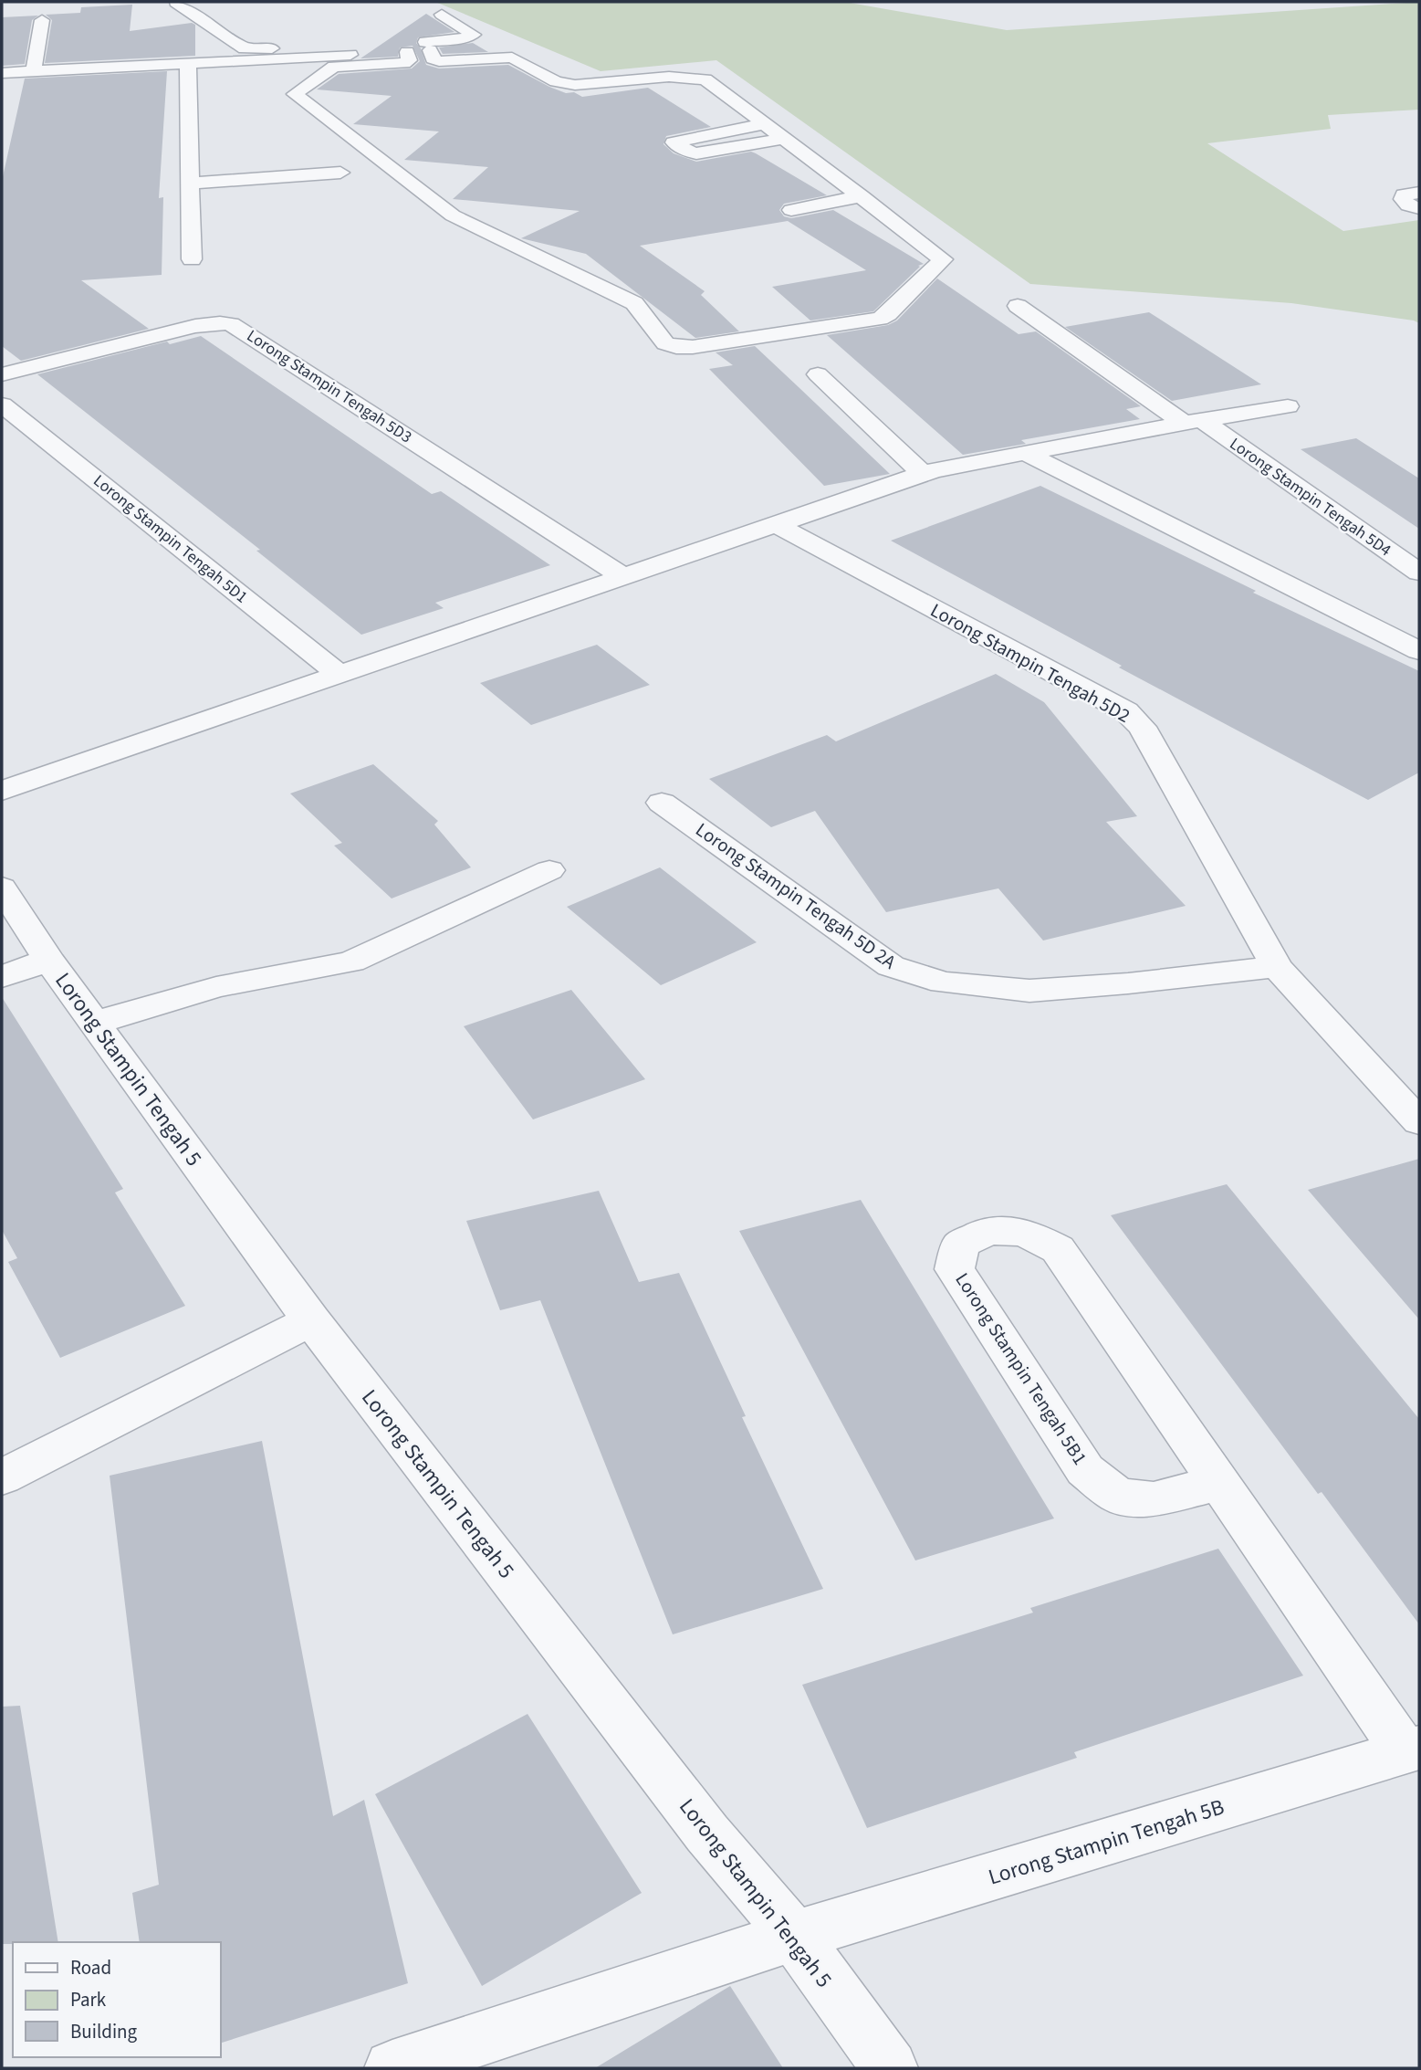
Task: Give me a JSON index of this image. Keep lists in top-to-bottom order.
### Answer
{
  "streets": {
    "street": [
      "Lorong Stampin Tengah 5D3",
      "Lorong Stampin Tengah 5D4",
      "Lorong Stampin Tengah 5D1",
      "Lorong Stampin Tengah 5D2",
      "Lorong Stampin Tengah 5D 2A",
      "Lorong Stampin Tengah 5",
      "Lorong Stampin Tengah 5B1",
      "Lorong Stampin Tengah 5B"
    ]
  },
  "crossings": [
    ["Lorong Stampin Tengah 5D2", "Lorong Stampin Tengah 5D 2A"],
    ["Lorong Stampin Tengah 5", "Lorong Stampin Tengah 5B"],
    ["Lorong Stampin Tengah 5B1", "Lorong Stampin Tengah 5B"]
  ],
  "legend": ["Road", "Park", "Building"]
}
